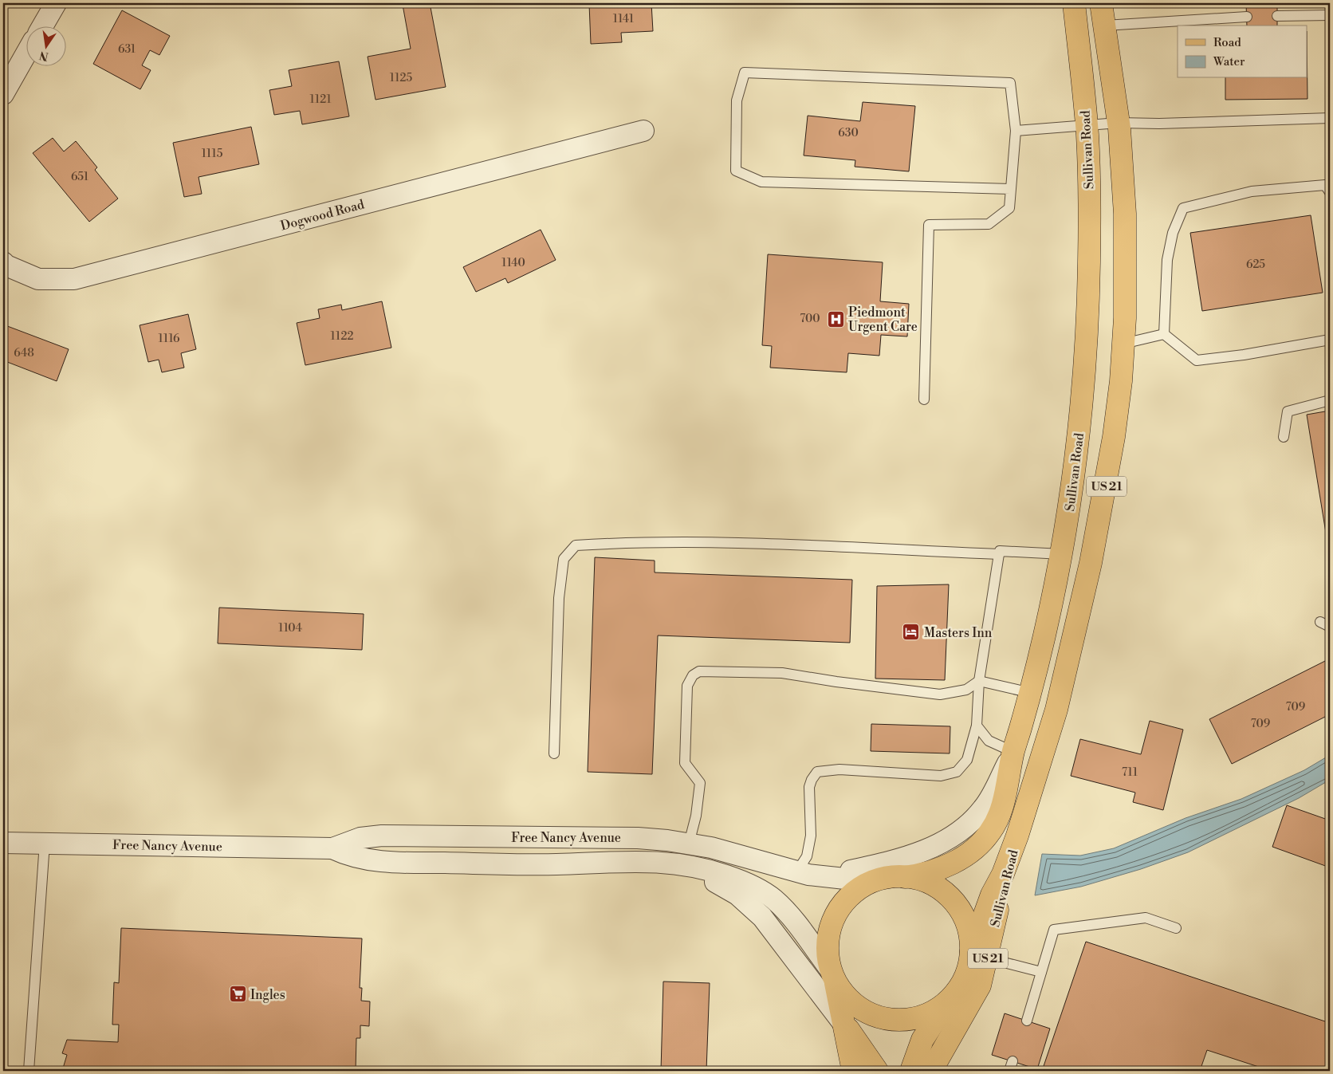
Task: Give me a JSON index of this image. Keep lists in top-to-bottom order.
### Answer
{
  "streets": {
    "main road": ["Sullivan Road", "US 21"],
    "street": ["Dogwood Road", "Free Nancy Avenue"]
  },
  "crossings": [
    ["Sullivan Road", "US 21"],
    ["Sullivan Road", "Free Nancy Avenue"],
    ["US 21", "Free Nancy Avenue"]
  ],
  "places": {
    "hospital": ["Piedmont Urgent Care"],
    "hotel": ["Masters Inn"],
    "supermarket": ["Ingles"]
  },
  "house_numbers": [
    "1141",
    "631",
    "1125",
    "1121",
    "630",
    "1115",
    "651",
    "1140",
    "625",
    "700",
    "1122",
    "1116",
    "648",
    "1104",
    "709",
    "709",
    "711"
  ],
  "legend": ["Road", "Water"],
  "north": "bottom"
}
